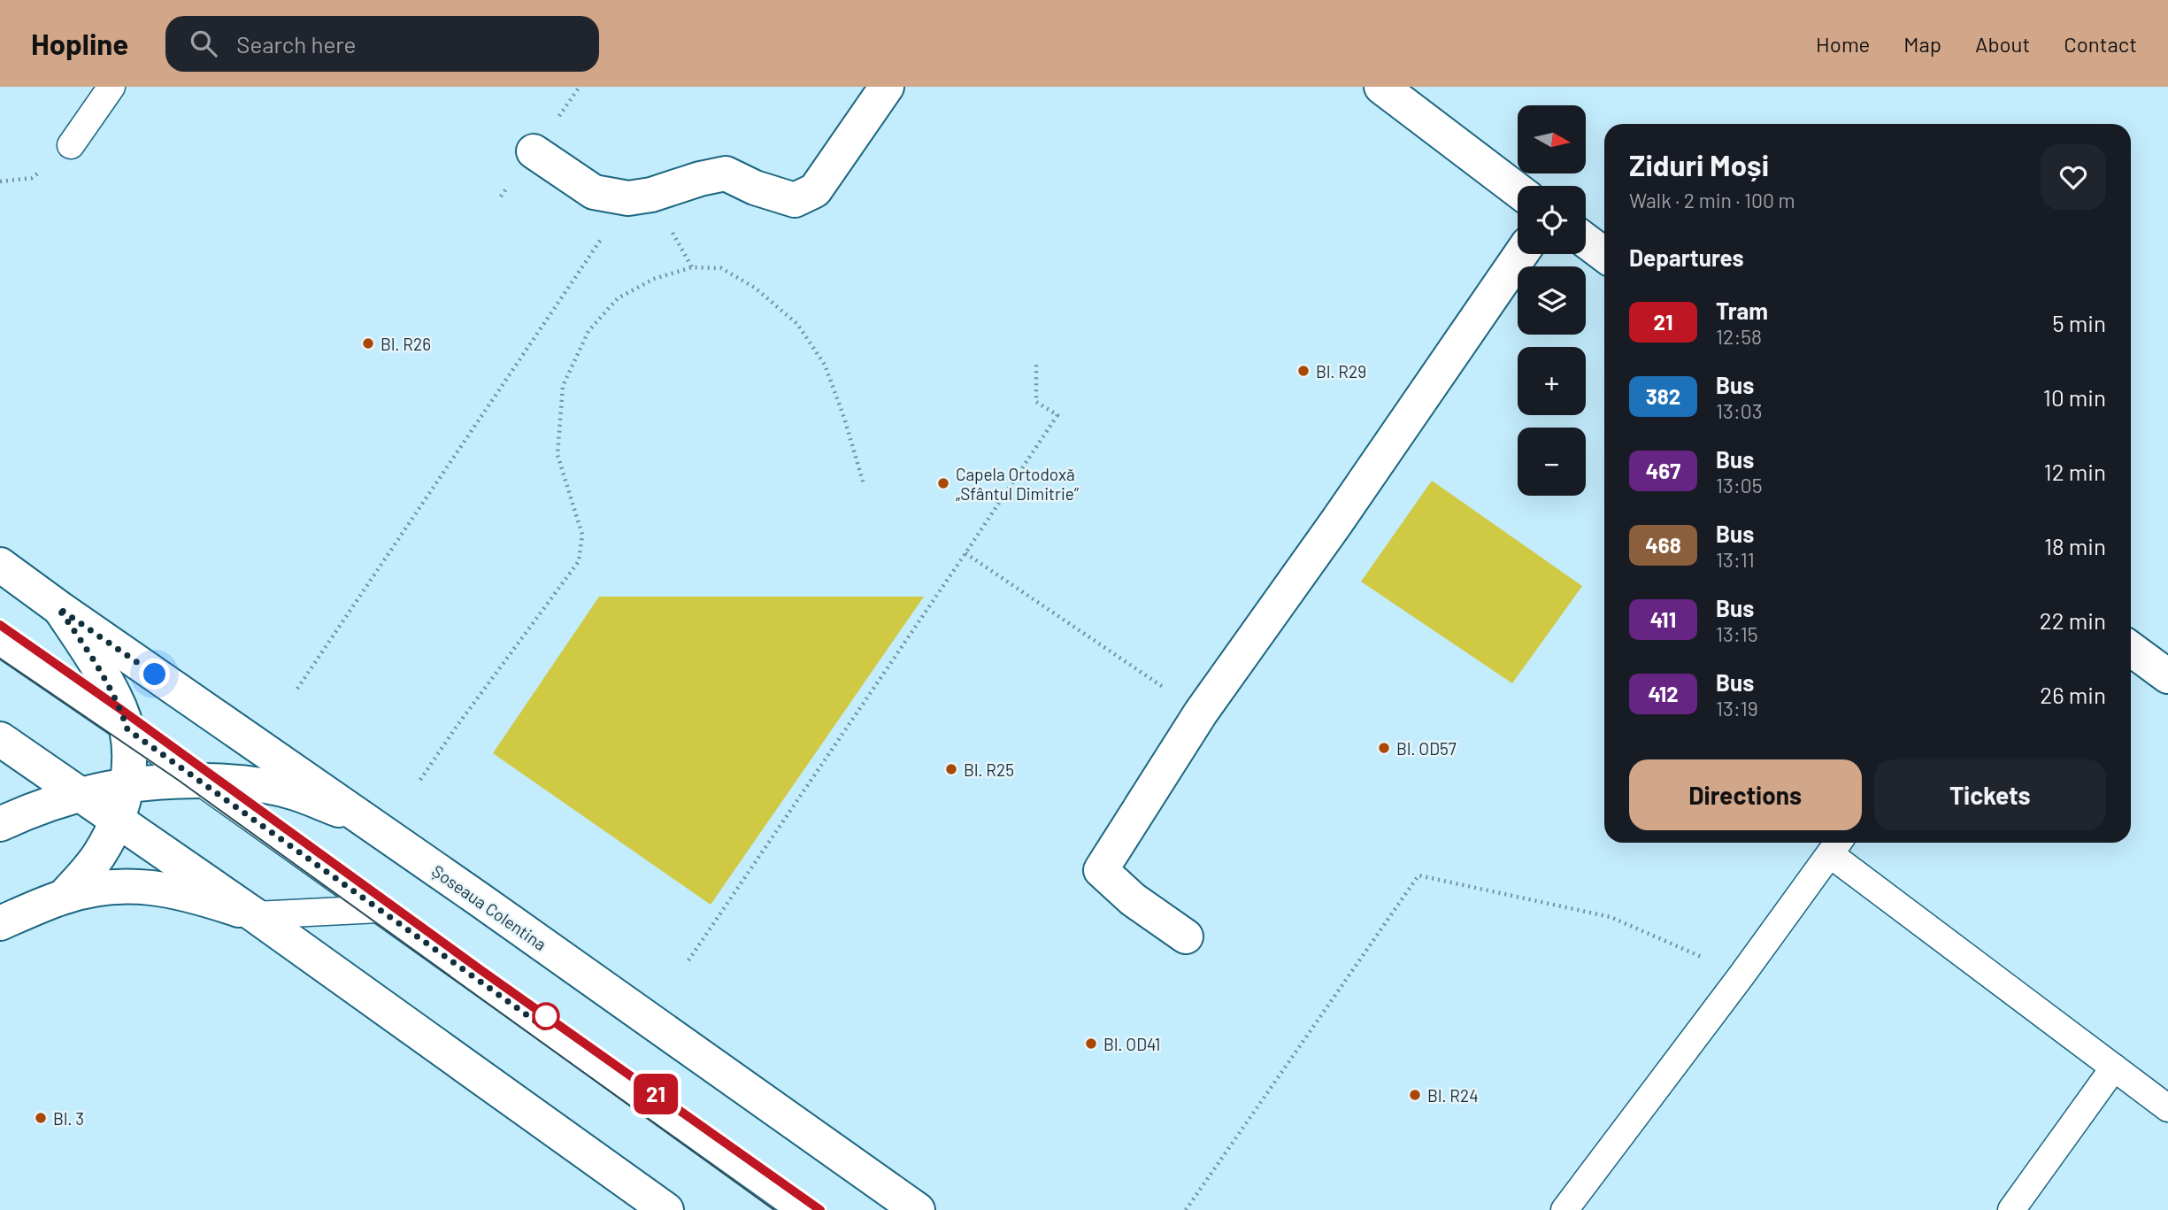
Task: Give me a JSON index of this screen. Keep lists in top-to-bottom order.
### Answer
{
  "streets": {
    "main road": ["Șoseaua Colentina"]
  },
  "places": [
    "Bl. R26",
    "Bl. R29",
    "Capela Ortodoxă „Sfântul Dimitrie”",
    "Bl. OD57",
    "Bl. R25",
    "Bl. OD41",
    "Bl. R24",
    "Bl. 3"
  ],
  "lines": ["tram line 21"],
  "north": "right",
  "page": {
    "header": "Hopline",
    "search": "Search here",
    "nav": [
      "Home",
      "Map",
      "About",
      "Contact"
    ],
    "on_map": "21",
    "map_buttons": ["+", "−"],
    "heading": [
      ["Ziduri Moși", "Walk · 2 min · 100 m"],
      "Departures"
    ],
    "list": [
      {
        "mark": "21",
        "name": "Tram",
        "note": "12:58",
        "value": "5 min"
      },
      {
        "mark": "382",
        "name": "Bus",
        "note": "13:03",
        "value": "10 min"
      },
      {
        "mark": "467",
        "name": "Bus",
        "note": "13:05",
        "value": "12 min"
      },
      {
        "mark": "468",
        "name": "Bus",
        "note": "13:11",
        "value": "18 min"
      },
      {
        "mark": "411",
        "name": "Bus",
        "note": "13:15",
        "value": "22 min"
      },
      {
        "mark": "412",
        "name": "Bus",
        "note": "13:19",
        "value": "26 min"
      }
    ],
    "buttons": ["Directions", "Tickets"]
  }
}
